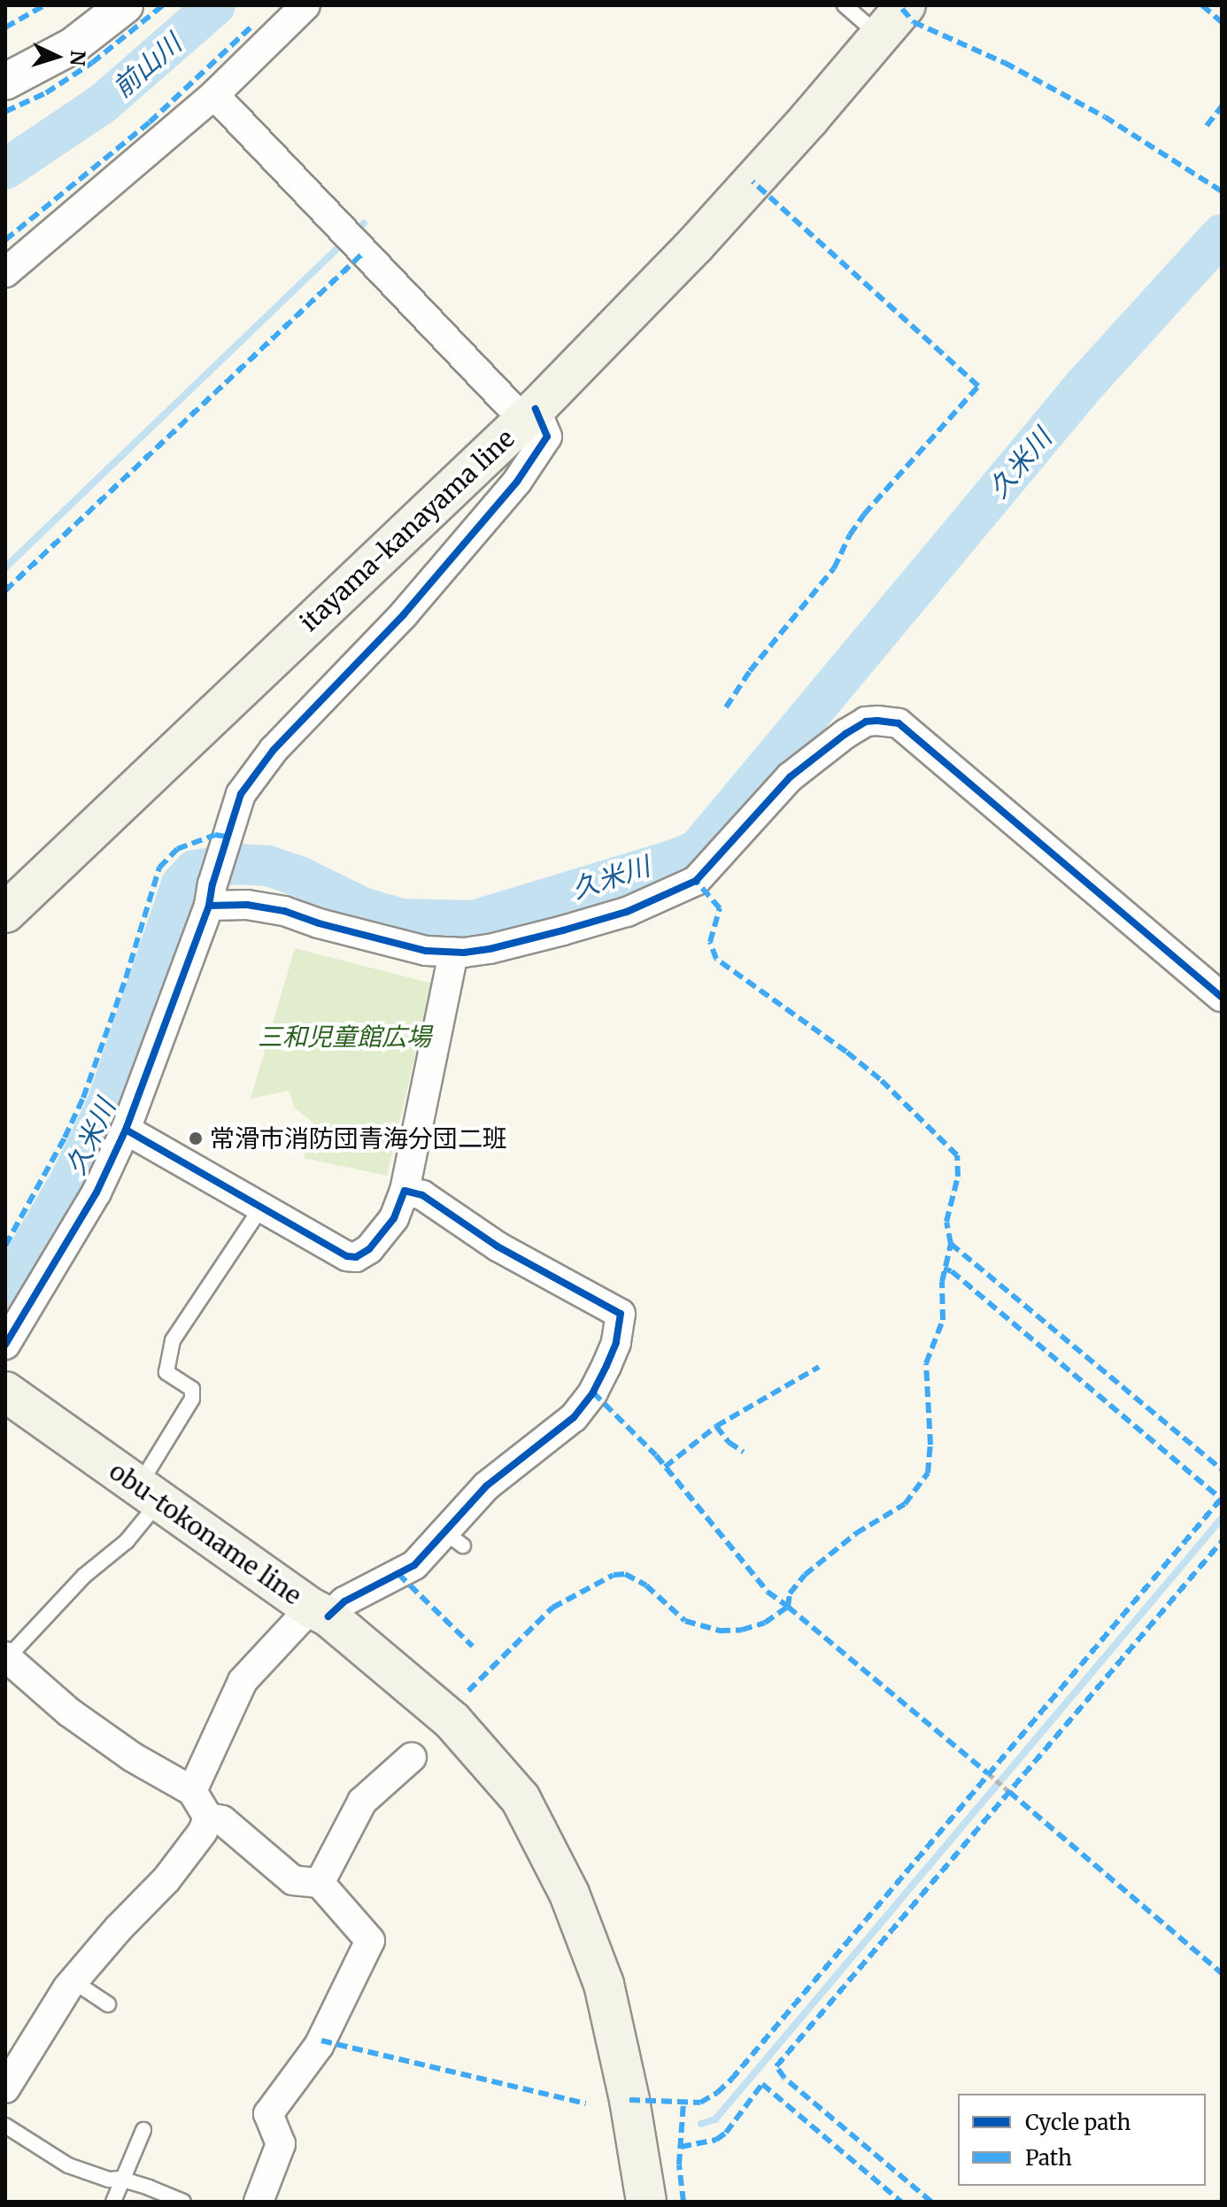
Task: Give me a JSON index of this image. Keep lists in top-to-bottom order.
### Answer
{
  "streets": {
    "main road": ["itayama-kanayama line", "obu-tokoname line"]
  },
  "water": ["前山川", "久米川"],
  "parks": ["三和児童館広場"],
  "places": ["常滑市消防団青海分団二班"],
  "legend": ["Cycle path", "Path"],
  "north": "right"
}
